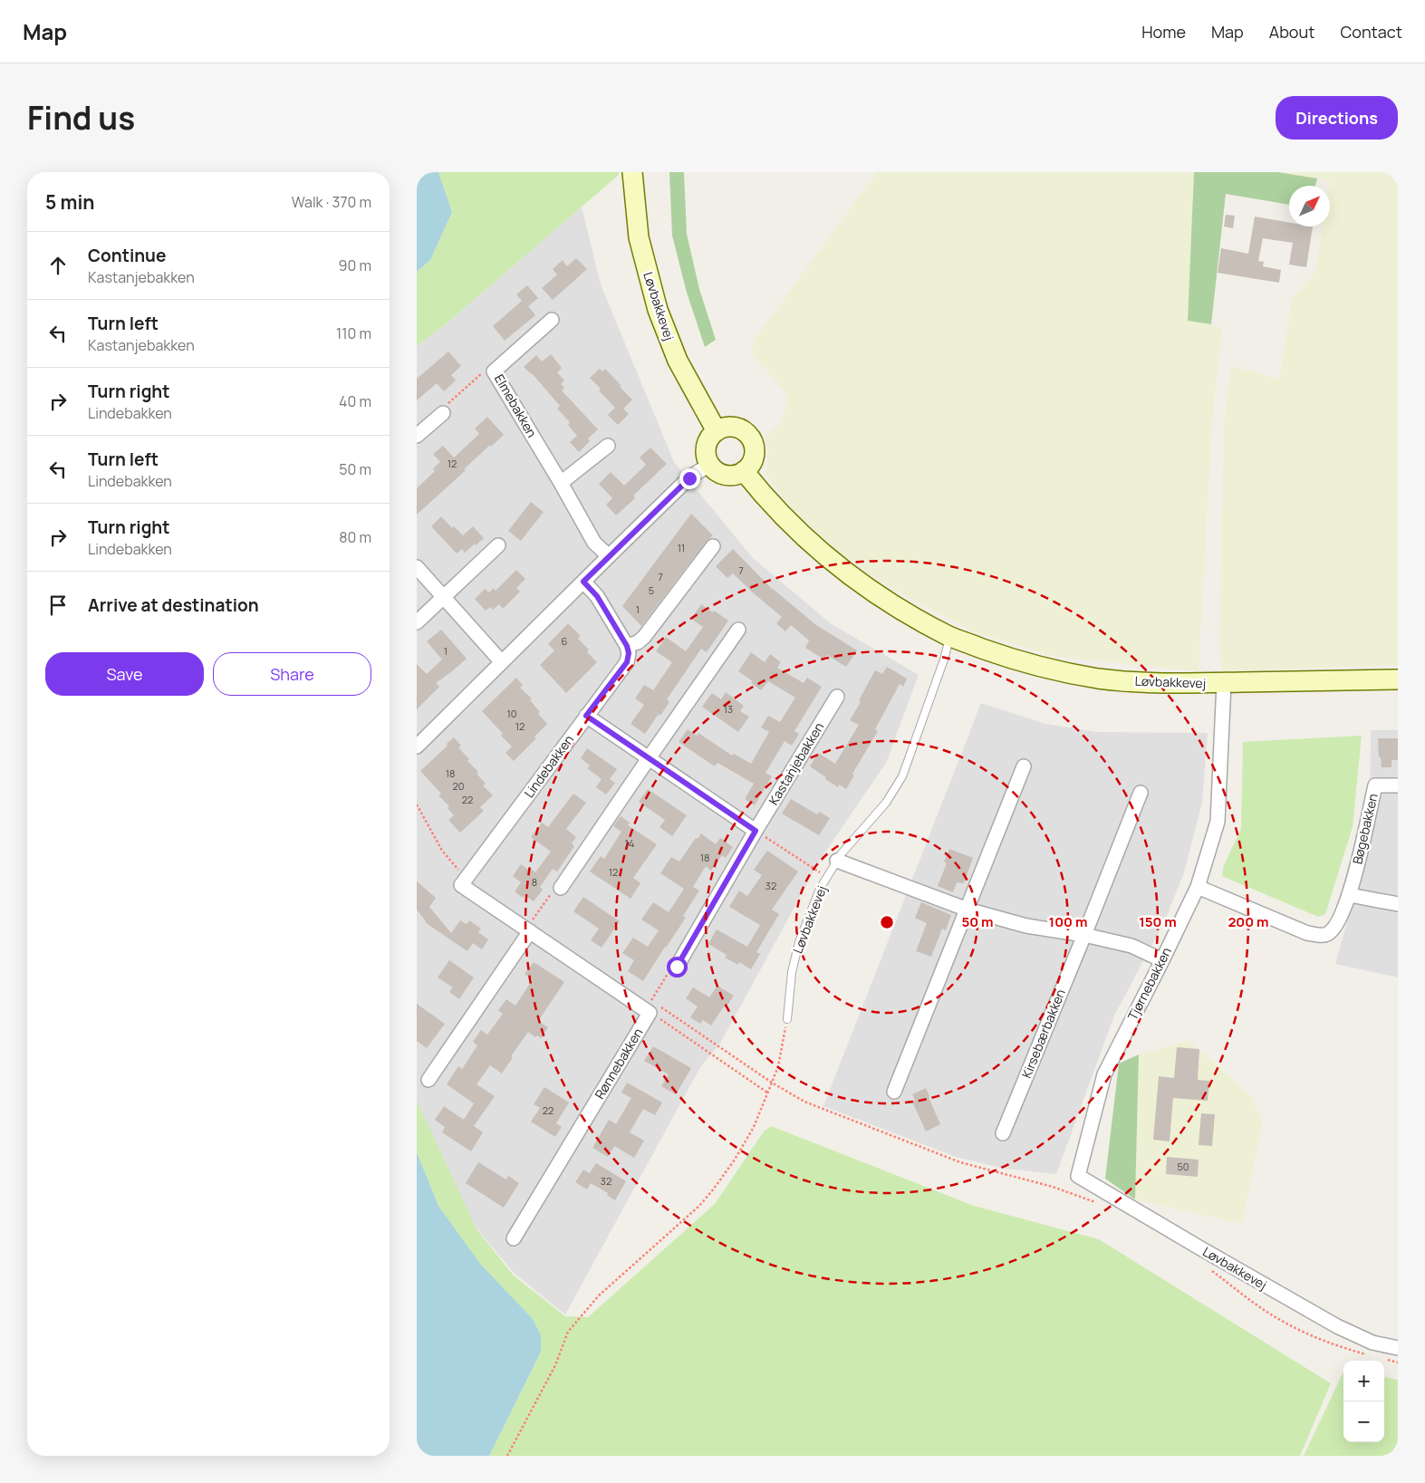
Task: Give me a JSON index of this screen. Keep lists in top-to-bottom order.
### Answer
{
  "streets": {
    "street": [
      "Løvbakkevej",
      "Elmebakken",
      "Kastanjebakken",
      "Lindebakken",
      "Bøgebakken",
      "Tjørnebakken",
      "Kirsebærbakken",
      "Rønnebakken"
    ]
  },
  "crossings": [
    ["Løvbakkevej", "Tjørnebakken"],
    ["Bøgebakken", "Tjørnebakken"]
  ],
  "house_numbers": [
    "12",
    "11",
    "7",
    "7",
    "5",
    "1",
    "6",
    "1",
    "13",
    "10",
    "12",
    "18",
    "20",
    "22",
    "14",
    "18",
    "12",
    "8",
    "32",
    "22",
    "50",
    "32"
  ],
  "north": "top right",
  "page": {
    "header": "Map",
    "nav": [
      "Home",
      "Map",
      "About",
      "Contact"
    ],
    "title": "Find us",
    "buttons": [
      "Directions",
      ["Save", "Share"]
    ],
    "heading": ["5 min", "Walk · 370 m"],
    "list": [
      ["Continue", "Kastanjebakken", "90 m"],
      ["Turn left", "Kastanjebakken", "110 m"],
      ["Turn right", "Lindebakken", "40 m"],
      ["Turn left", "Lindebakken", "50 m"],
      ["Turn right", "Lindebakken", "80 m"],
      "Arrive at destination"
    ],
    "map_buttons": ["+", "−"]
  },
  "rings": [
    "50 m",
    "100 m",
    "150 m",
    "200 m"
  ]
}
